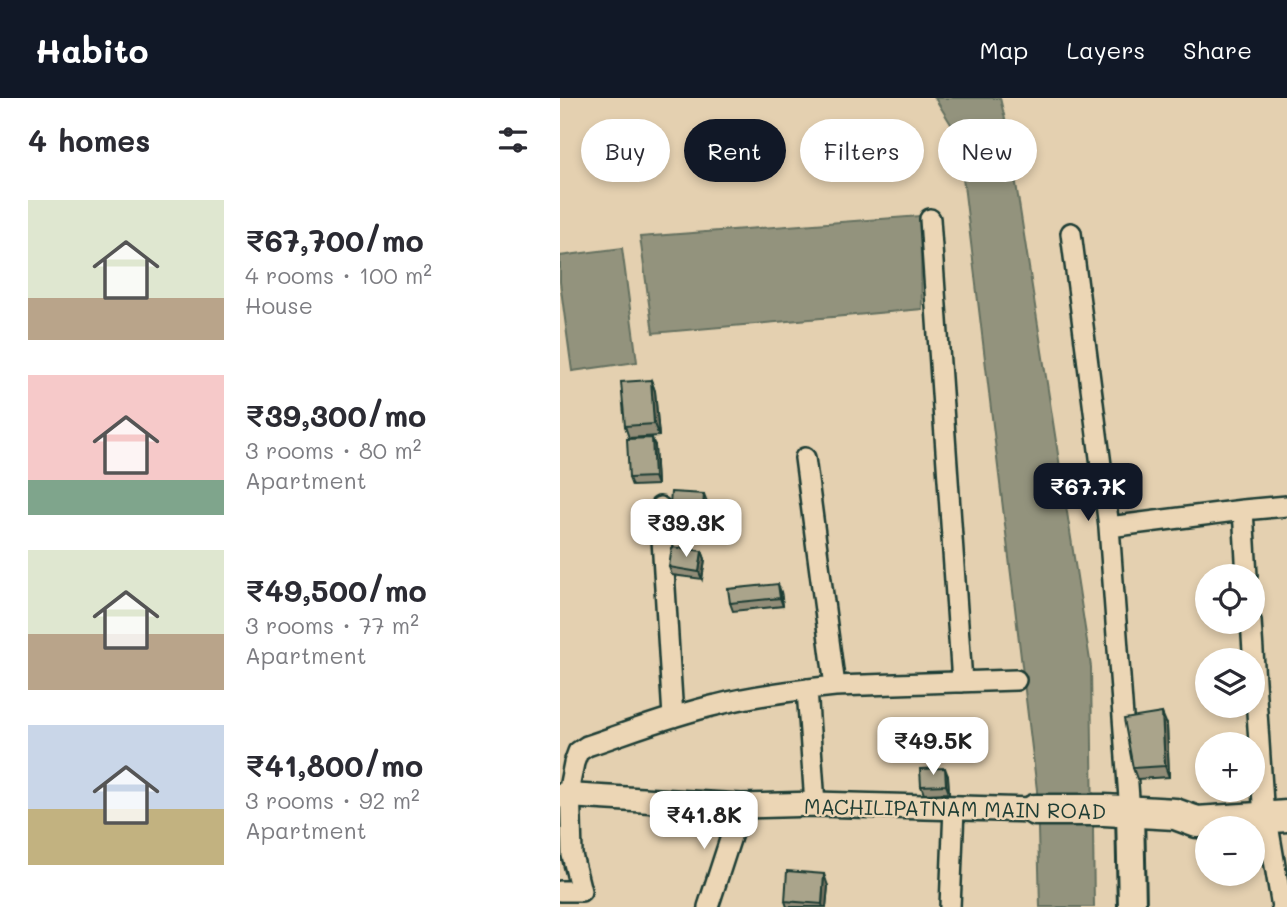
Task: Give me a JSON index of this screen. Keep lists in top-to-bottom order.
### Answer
{
  "streets": {
    "main road": ["MACHILIPATNAM MAIN ROAD"]
  },
  "page": {
    "header": "Habito",
    "nav": ["Map", "Layers", "Share"],
    "heading": "4 homes",
    "chip": [
      "Buy",
      "Rent",
      "Filters",
      "New"
    ],
    "list": [
      {
        "name": "₹67,700/mo",
        "note": "4 rooms · 100 m² · House"
      },
      {
        "name": "₹39,300/mo",
        "note": "3 rooms · 80 m² · Apartment"
      },
      {
        "name": "₹49,500/mo",
        "note": "3 rooms · 77 m² · Apartment"
      },
      {
        "name": "₹41,800/mo",
        "note": "3 rooms · 92 m² · Apartment"
      }
    ],
    "price": [
      "₹67.7K",
      "₹39.3K",
      "₹49.5K",
      "₹41.8K"
    ],
    "map_buttons": ["+", "−"]
  }
}
